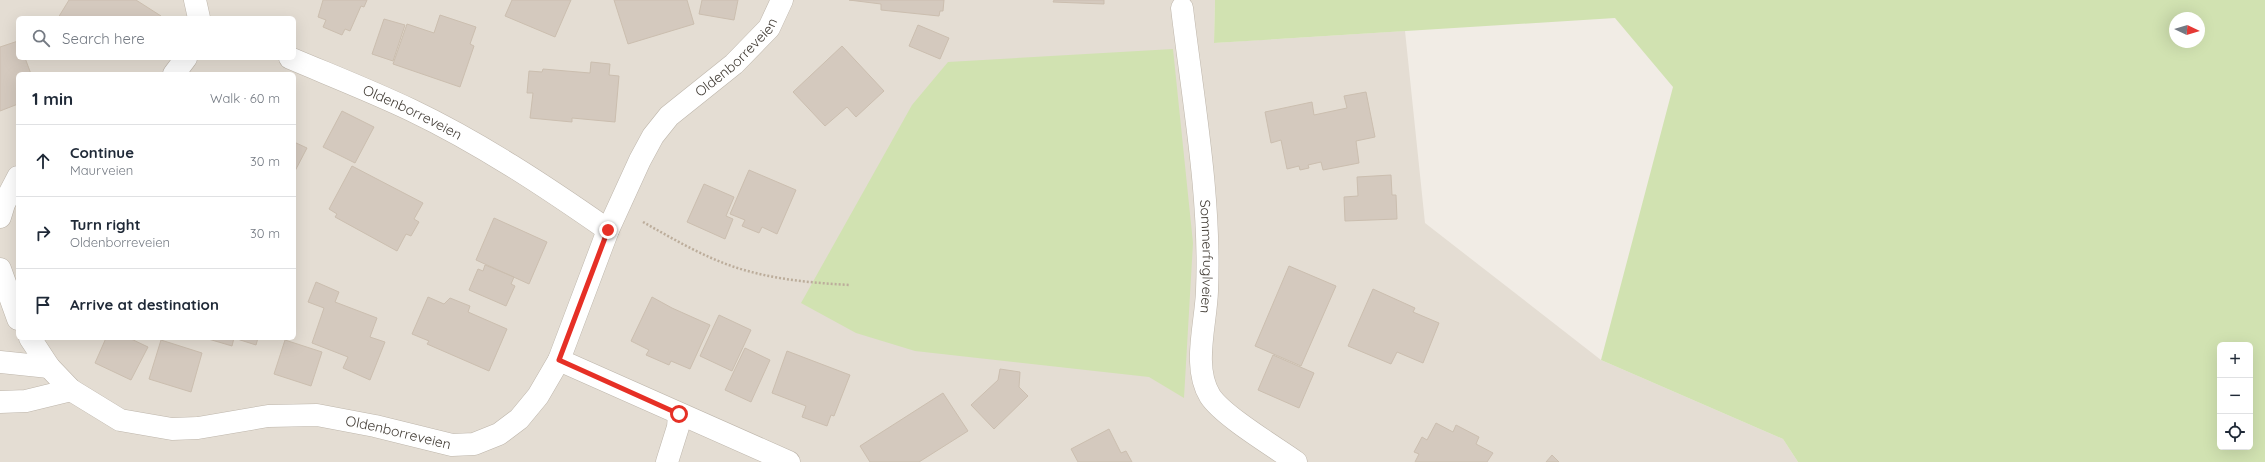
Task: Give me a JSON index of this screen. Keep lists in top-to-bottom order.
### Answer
{
  "streets": {
    "street": ["Oldenborreveien", "Sommerfuglveien"]
  },
  "north": "right",
  "page": {
    "search": "Search here",
    "heading": ["1 min", "Walk · 60 m"],
    "list": [
      ["Continue", "Maurveien", "30 m"],
      ["Turn right", "Oldenborreveien", "30 m"],
      "Arrive at destination"
    ],
    "map_buttons": ["+", "−"]
  }
}
